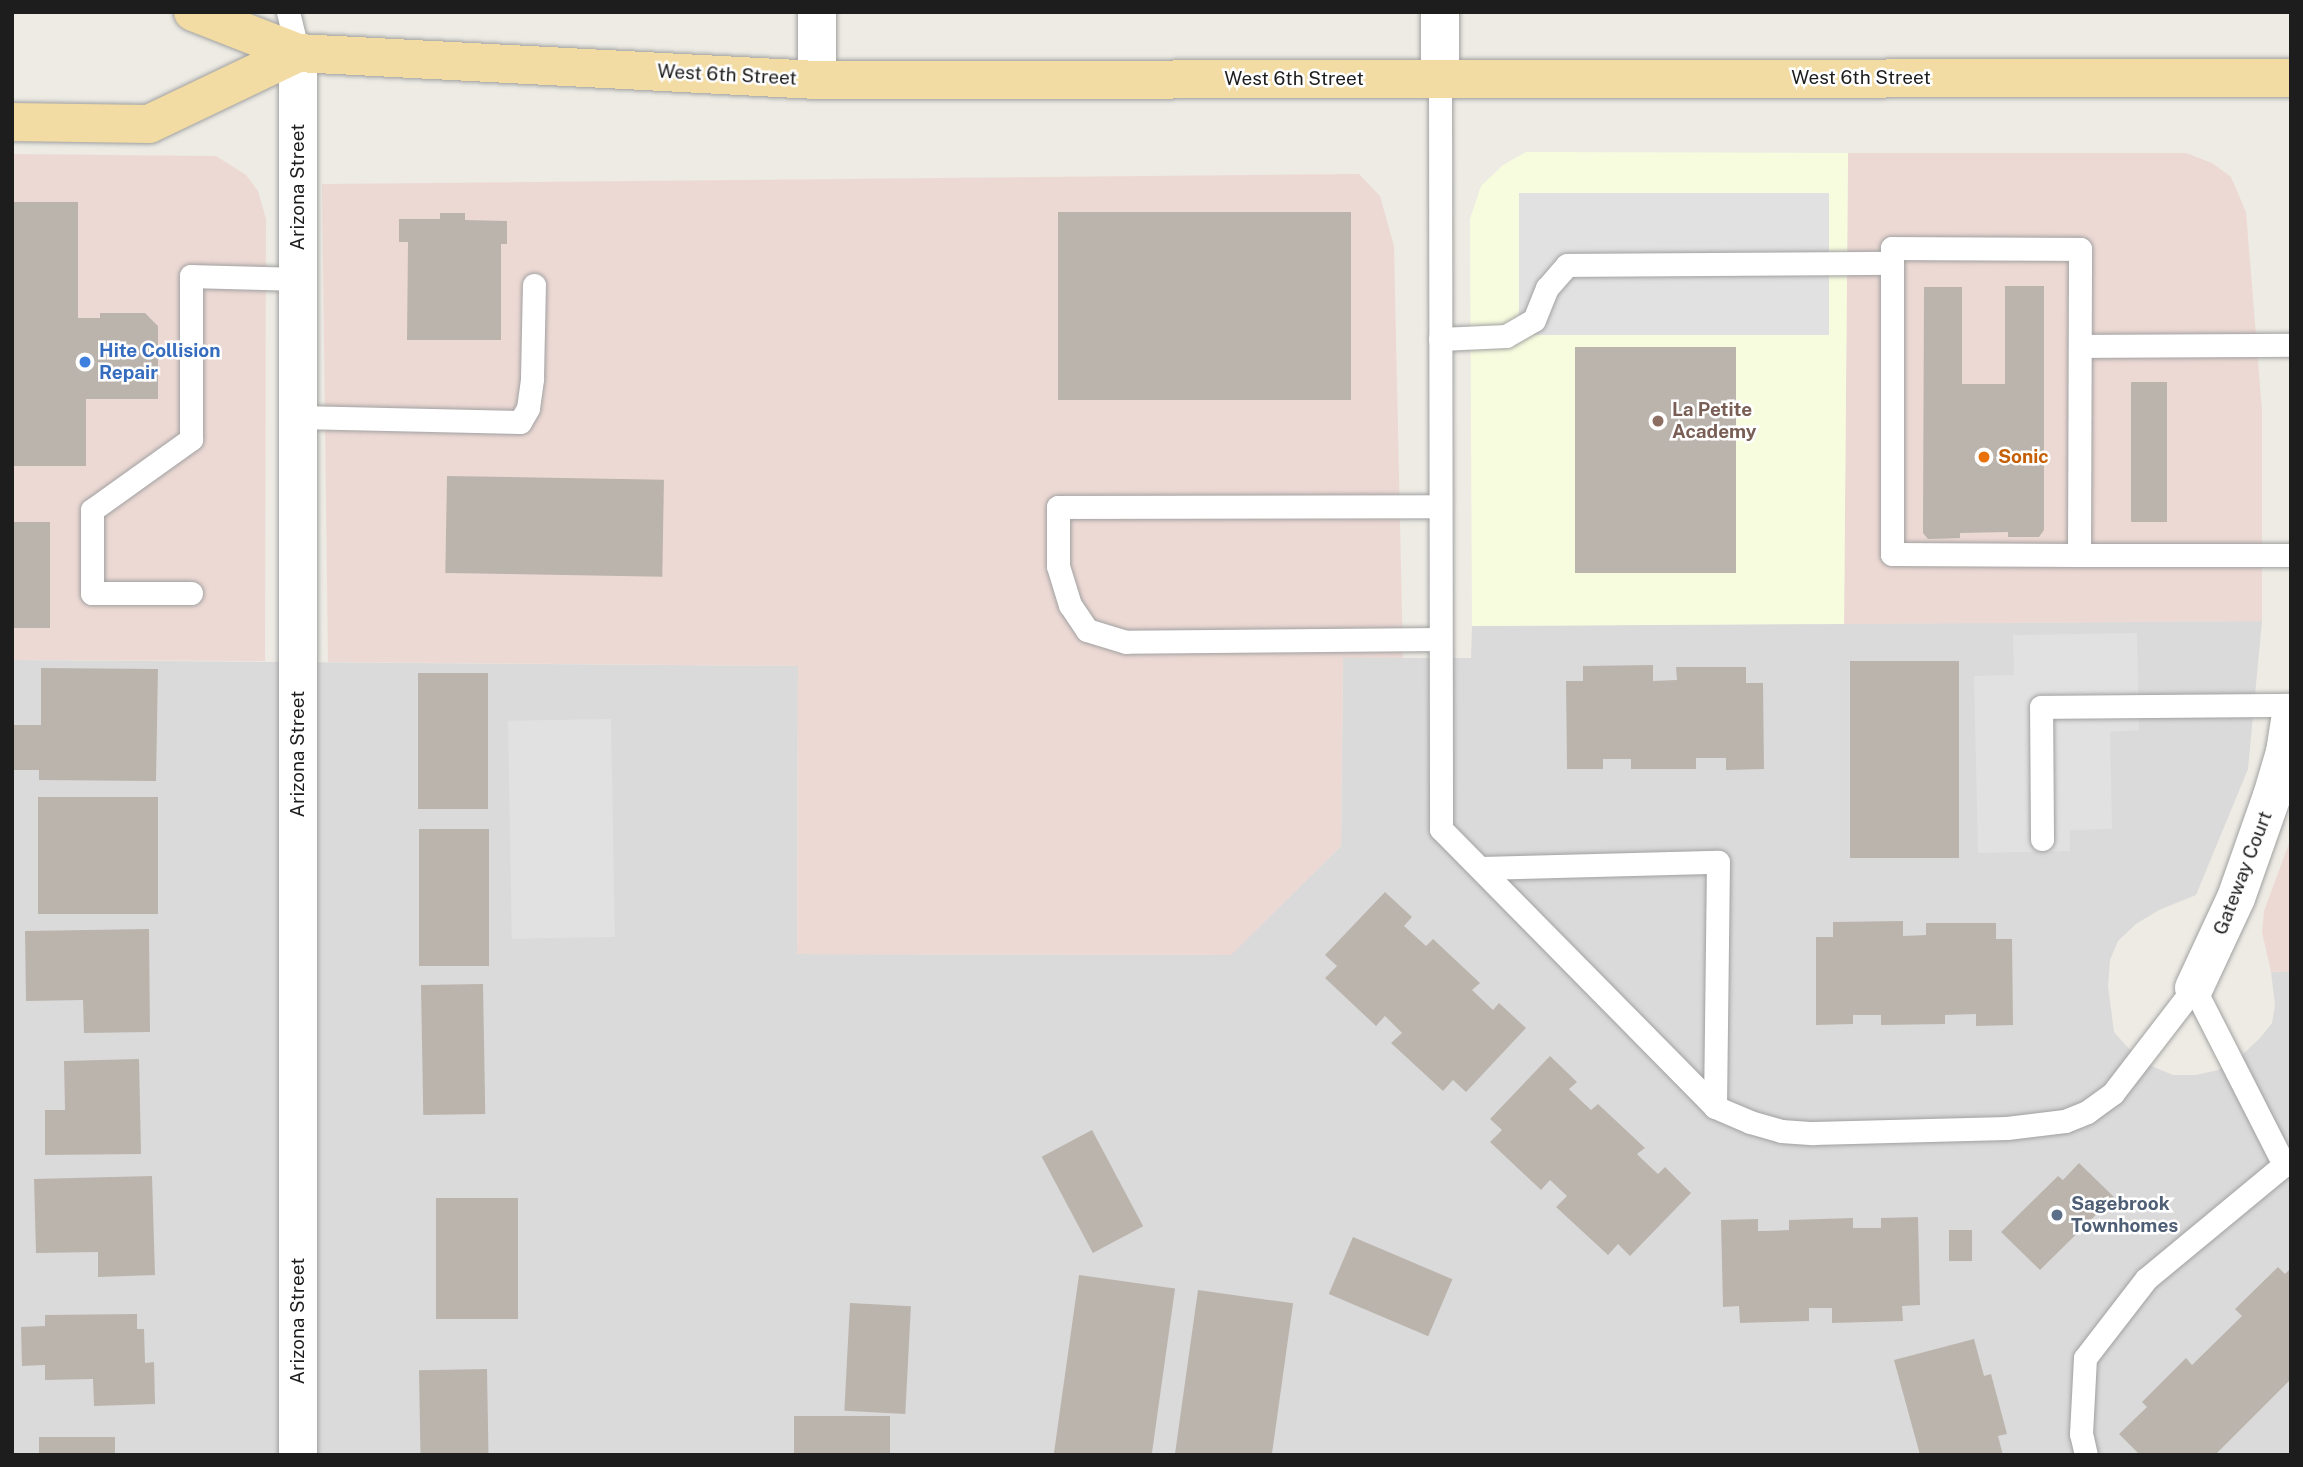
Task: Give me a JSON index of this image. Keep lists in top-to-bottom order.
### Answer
{
  "streets": {
    "main road": ["West 6th Street"],
    "street": ["Arizona Street", "Gateway Court"]
  },
  "crossings": [
    ["West 6th Street", "Arizona Street"]
  ],
  "places": [
    "Hite Collision Repair",
    "La Petite Academy",
    "Sonic",
    "Sagebrook Townhomes"
  ]
}
